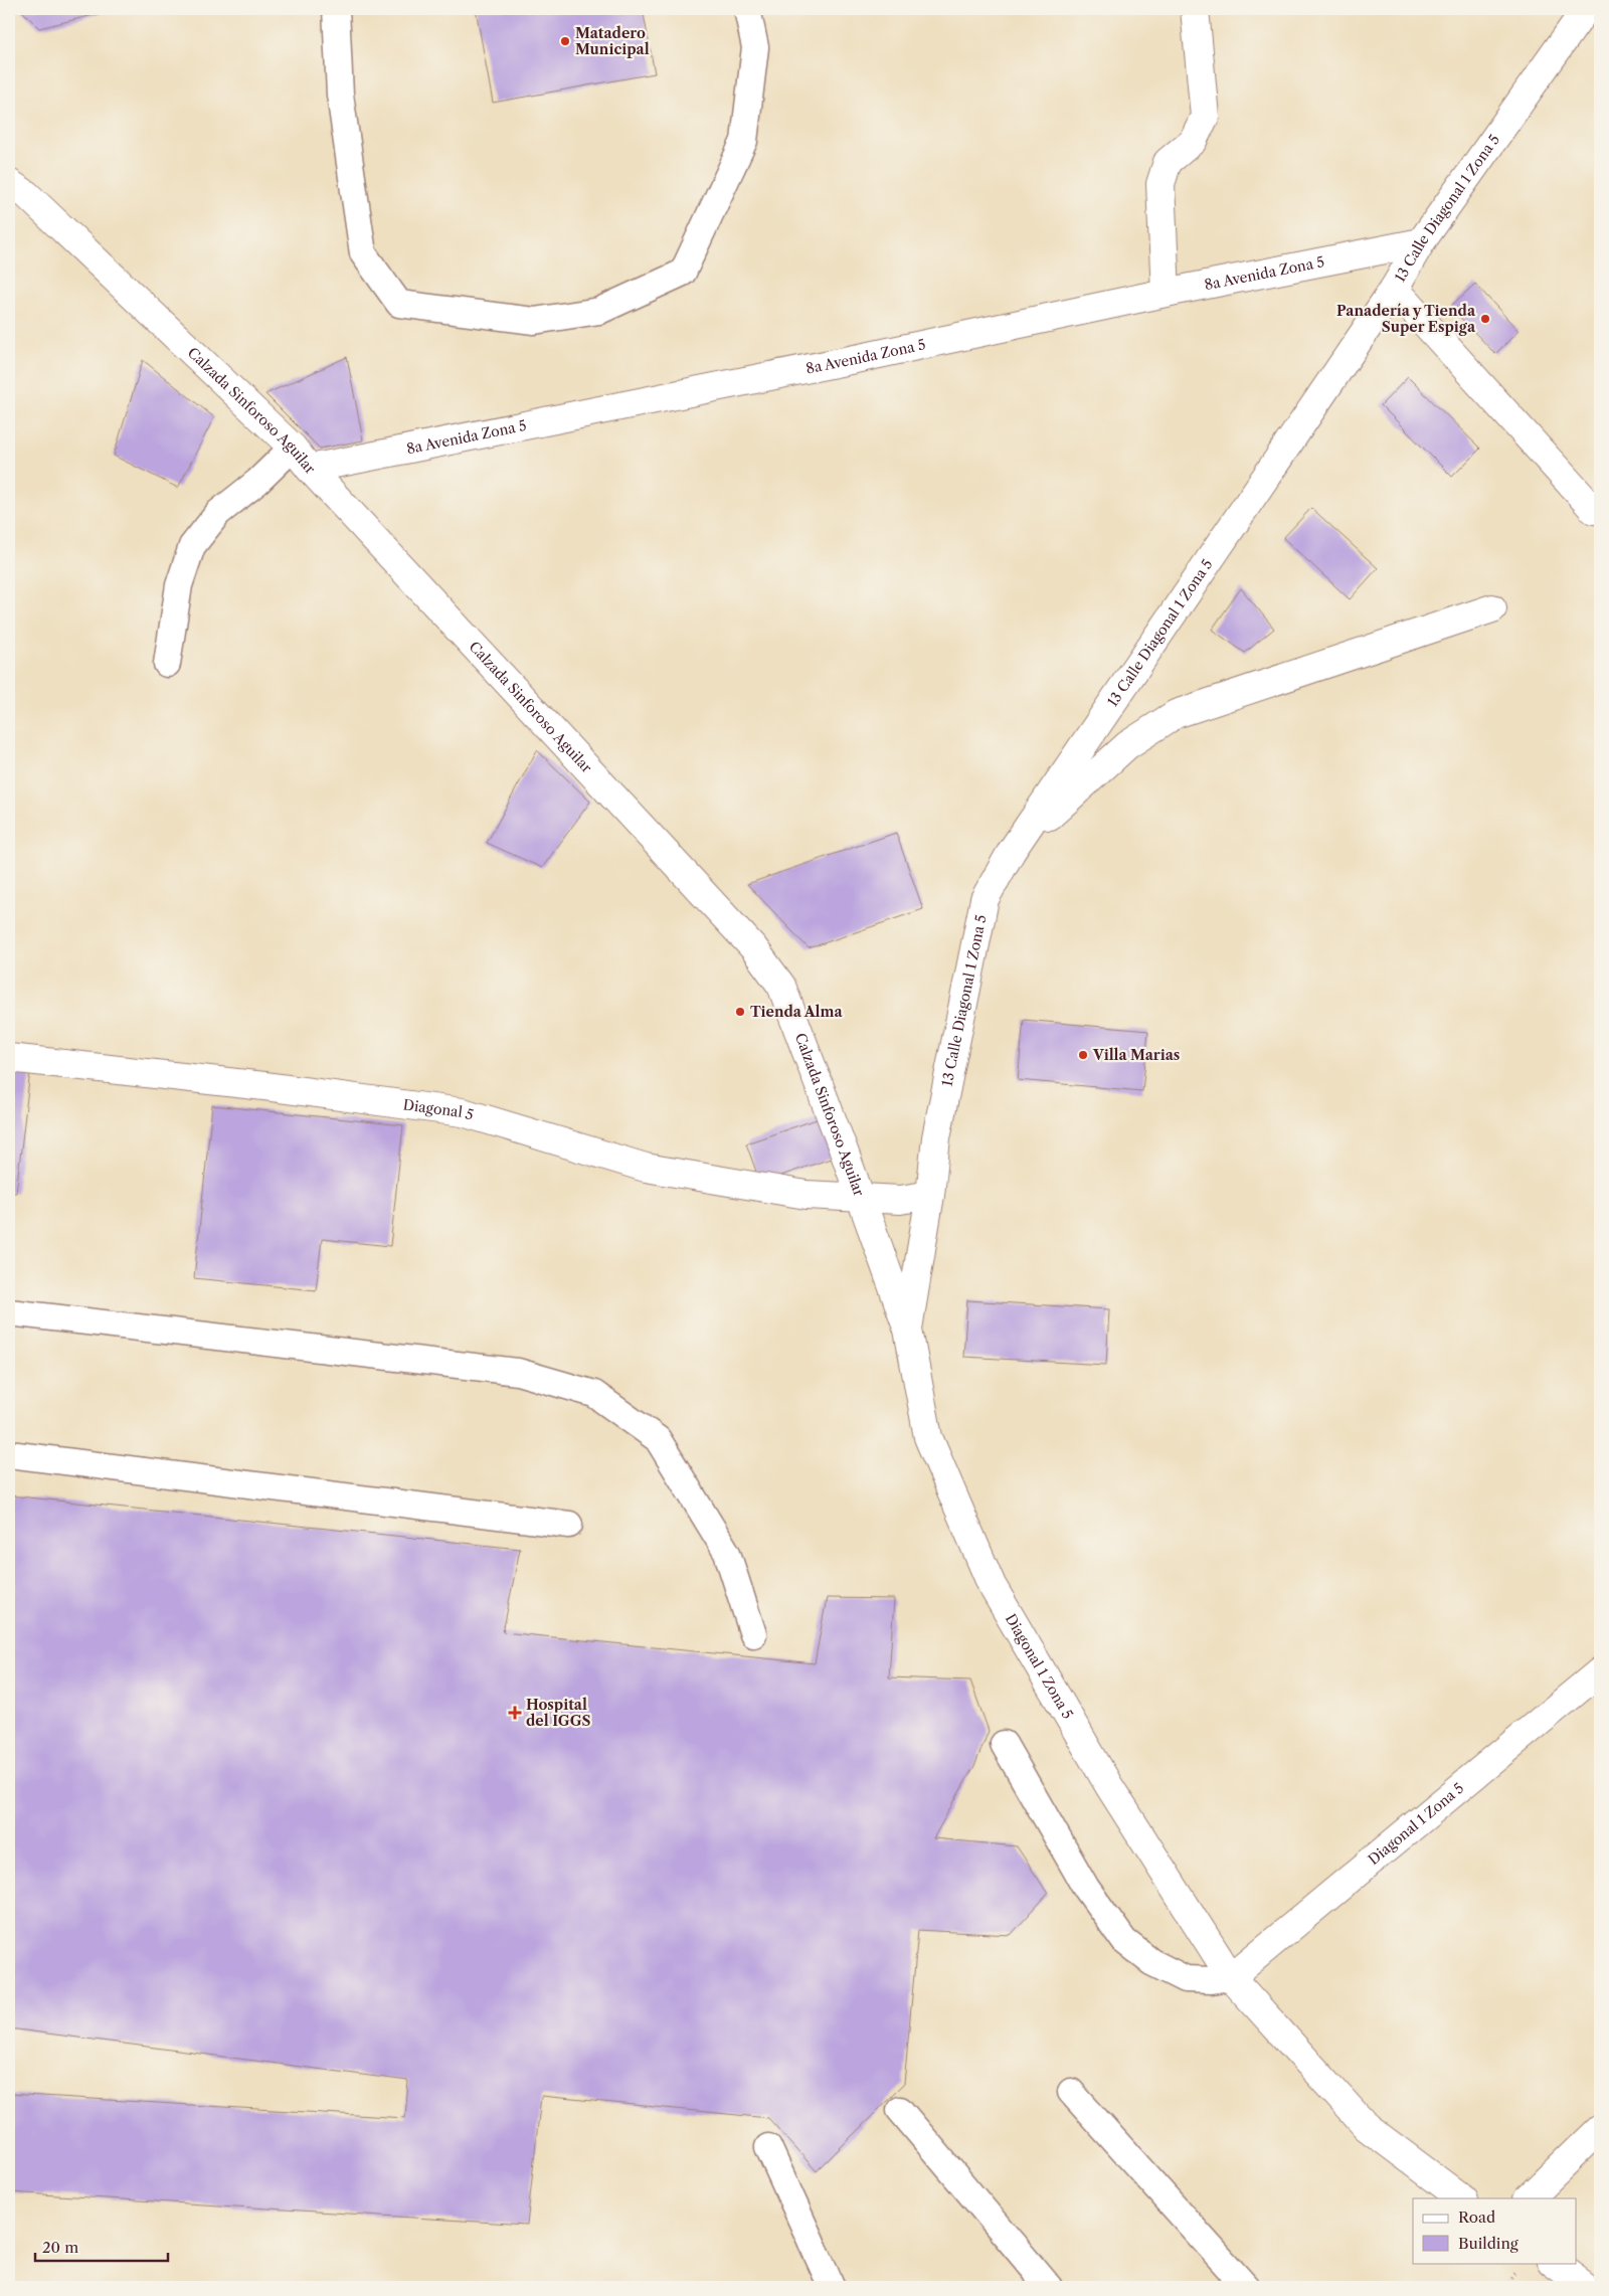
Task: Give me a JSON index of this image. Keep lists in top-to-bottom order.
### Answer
{
  "streets": {
    "street": [
      "13 Calle Diagonal 1 Zona 5",
      "8a Avenida Zona 5",
      "Calzada Sinforoso Aguilar",
      "Diagonal 5",
      "Diagonal 1 Zona 5"
    ]
  },
  "crossings": [
    ["13 Calle Diagonal 1 Zona 5", "8a Avenida Zona 5"],
    ["13 Calle Diagonal 1 Zona 5", "Calzada Sinforoso Aguilar"],
    ["13 Calle Diagonal 1 Zona 5", "Diagonal 5"],
    ["13 Calle Diagonal 1 Zona 5", "Diagonal 1 Zona 5"],
    ["8a Avenida Zona 5", "Calzada Sinforoso Aguilar"],
    ["Calzada Sinforoso Aguilar", "Diagonal 5"],
    ["Calzada Sinforoso Aguilar", "Diagonal 1 Zona 5"]
  ],
  "places": {
    "other": [
      "Matadero Municipal",
      "Panadería y Tienda Super Espiga",
      "Tienda Alma",
      "Villa Marias"
    ],
    "health": ["Hospital del IGGS"]
  },
  "legend": ["Road", "Building"],
  "scale_bar": "20 m"
}
